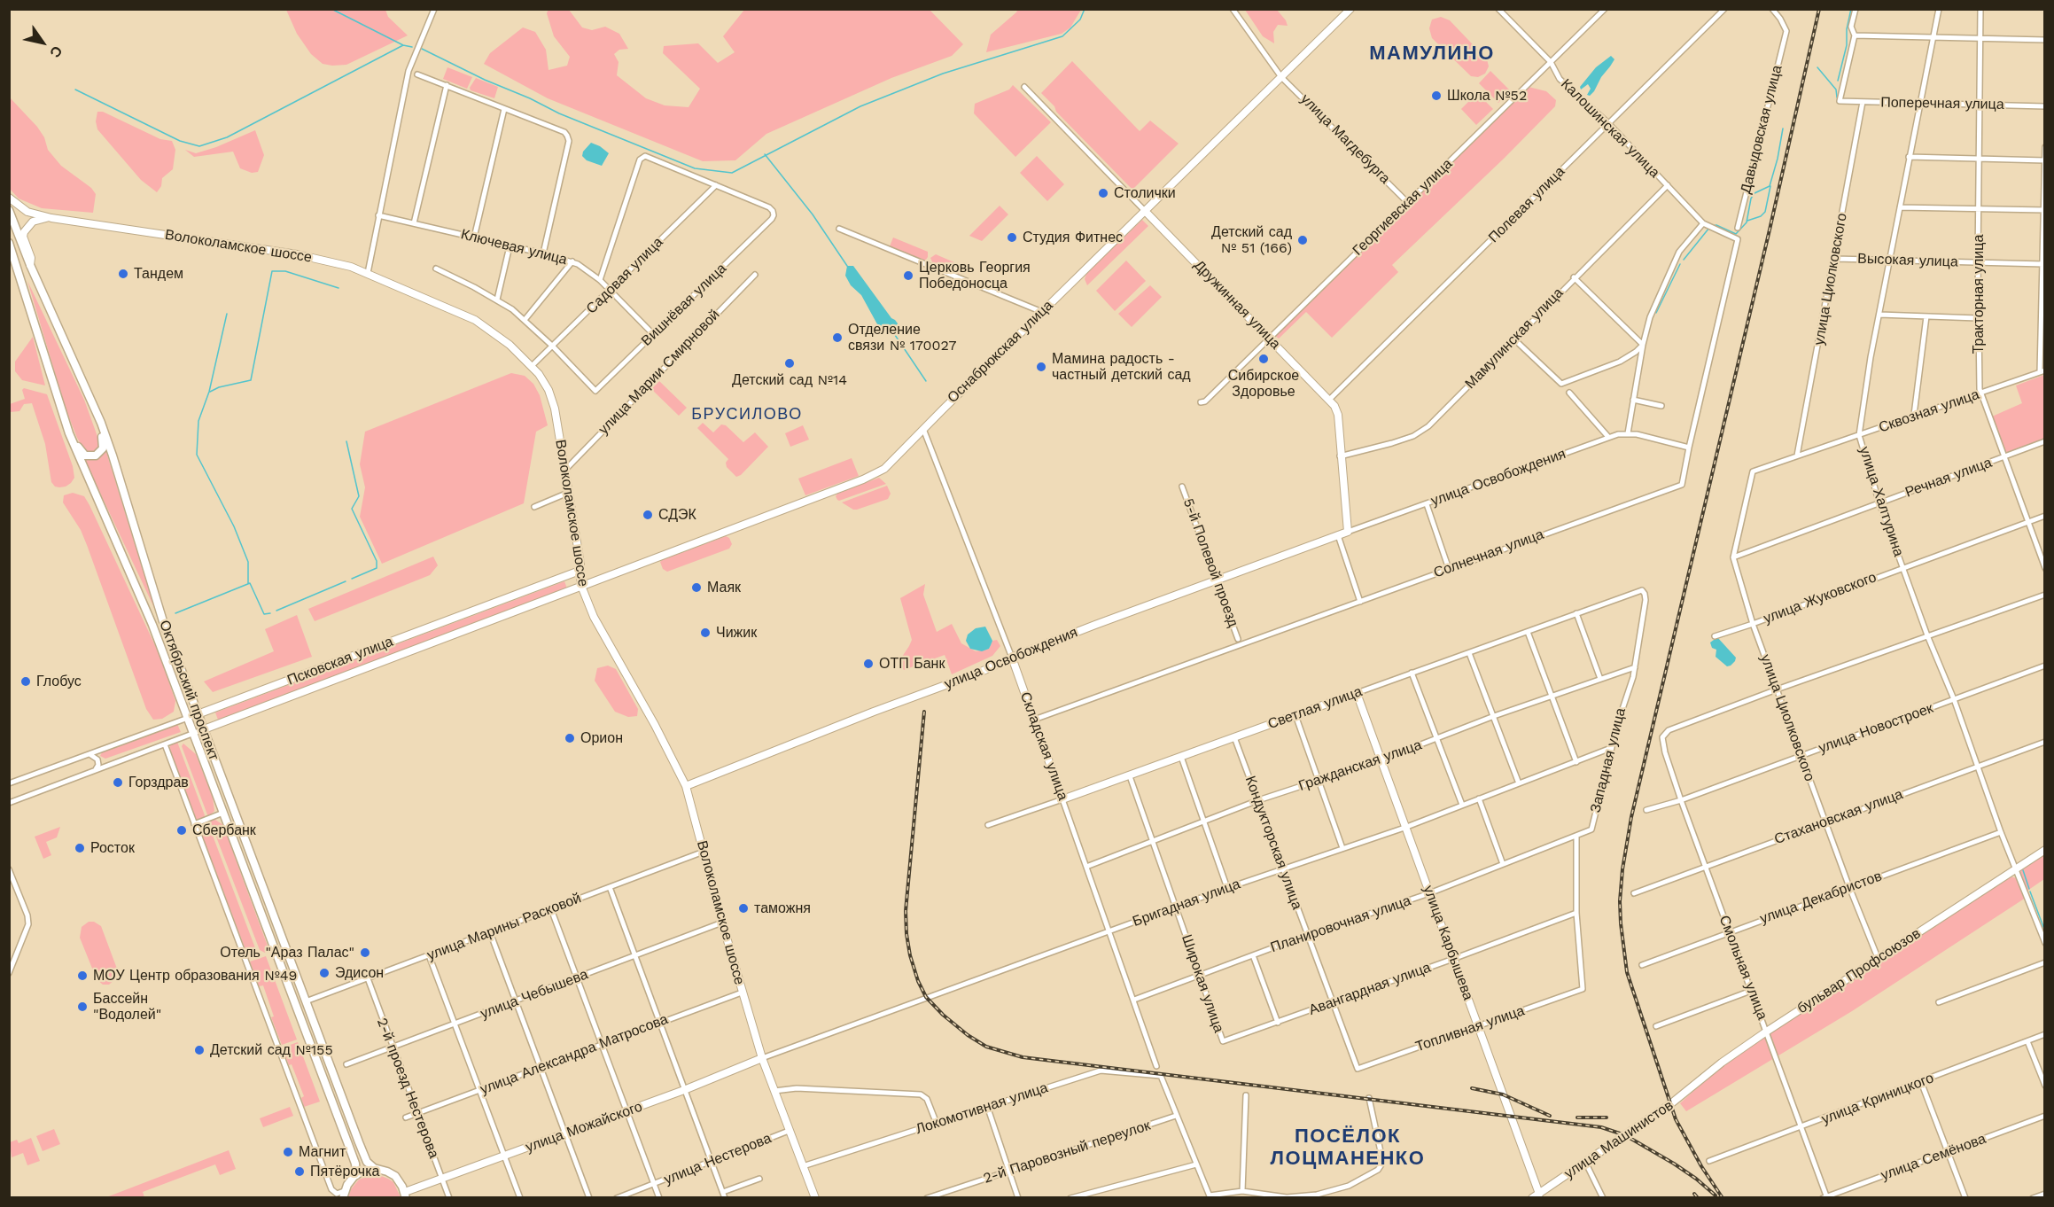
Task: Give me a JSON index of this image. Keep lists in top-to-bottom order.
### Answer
{
  "streets": {
    "main road": [
      "Волоколамское шоссе",
      "Дружинная улица",
      "Оснабрюкская улица",
      "улица Освобождения",
      "Псковская улица",
      "Октябрьский проспект",
      "Светлая улица",
      "Складская улица",
      "улица Карбышева",
      "бульвар Профсоюзов",
      "улица Можайского",
      "улица Машинистов"
    ],
    "street": [
      "Поперечная улица",
      "Калошинская улица",
      "Давыдовская улица",
      "улица Магдебурга",
      "Полевая улица",
      "Георгиевская улица",
      "Ключевая улица",
      "Высокая улица",
      "Садовая улица",
      "улица Циолковского",
      "Тракторная улица",
      "Вишнёвая улица",
      "Мамулинская улица",
      "улица Марии Смирновой",
      "Сквозная улица",
      "Речная улица",
      "улица Халтурина",
      "Солнечная улица",
      "5-й Полевой проезд",
      "улица Жуковского",
      "улица Новостроек",
      "Западная улица",
      "Гражданская улица",
      "Стахановская улица",
      "Кондукторская улица",
      "улица Декабристов",
      "Бригадная улица",
      "Планировочная улица",
      "улица Марины Расковой",
      "Смольная улица",
      "Широкая улица",
      "Авангардная улица",
      "улица Чебышева",
      "Топливная улица",
      "улица Александра Матросова",
      "2-й проезд Нестерова",
      "улица Криницкого",
      "Локомотивная улица",
      "2-й Паровозный переулок",
      "улица Семёнова",
      "улица Нестерова"
    ]
  },
  "crossings": [
    ["Поперечная улица", "улица Циолковского"],
    ["Поперечная улица", "Тракторная улица"],
    ["Поперечная улица", "улица Халтурина"],
    ["Калошинская улица", "Полевая улица"],
    ["Калошинская улица", "Георгиевская улица"],
    ["Калошинская улица", "Мамулинская улица"],
    ["Калошинская улица", "Солнечная улица"],
    ["улица Магдебурга", "Георгиевская улица"],
    ["улица Магдебурга", "Оснабрюкская улица"],
    ["Полевая улица", "Дружинная улица"],
    ["Георгиевская улица", "Дружинная улица"],
    ["Волоколамское шоссе", "Садовая улица"],
    ["Волоколамское шоссе", "Оснабрюкская улица"],
    ["Волоколамское шоссе", "улица Марии Смирновой"],
    ["Волоколамское шоссе", "улица Освобождения"],
    ["Волоколамское шоссе", "Псковская улица"],
    ["Волоколамское шоссе", "Октябрьский проспект"],
    ["Волоколамское шоссе", "Бригадная улица"],
    ["Волоколамское шоссе", "улица Марины Расковой"],
    ["Волоколамское шоссе", "улица Чебышева"],
    ["Волоколамское шоссе", "улица Александра Матросова"],
    ["Волоколамское шоссе", "Локомотивная улица"],
    ["Волоколамское шоссе", "улица Можайского"],
    ["Волоколамское шоссе", "улица Нестерова"],
    ["Ключевая улица", "Садовая улица"],
    ["Ключевая улица", "Вишнёвая улица"],
    ["Высокая улица", "улица Циолковского"],
    ["Высокая улица", "Тракторная улица"],
    ["Высокая улица", "улица Халтурина"],
    ["Садовая улица", "Вишнёвая улица"],
    ["улица Циолковского", "Сквозная улица"],
    ["улица Циолковского", "Речная улица"],
    ["улица Циолковского", "улица Жуковского"],
    ["улица Циолковского", "улица Новостроек"],
    ["улица Циолковского", "Стахановская улица"],
    ["улица Циолковского", "улица Декабристов"],
    ["улица Циолковского", "Смольная улица"],
    ["улица Циолковского", "бульвар Профсоюзов"],
    ["Тракторная улица", "Сквозная улица"],
    ["Тракторная улица", "Речная улица"],
    ["Тракторная улица", "улица Жуковского"],
    ["Дружинная улица", "Оснабрюкская улица"],
    ["Оснабрюкская улица", "Псковская улица"],
    ["Оснабрюкская улица", "Складская улица"],
    ["Сквозная улица", "улица Халтурина"],
    ["улица Освобождения", "5-й Полевой проезд"],
    ["улица Освобождения", "Складская улица"],
    ["Речная улица", "улица Халтурина"],
    ["улица Халтурина", "улица Жуковского"],
    ["улица Халтурина", "улица Новостроек"],
    ["улица Халтурина", "Стахановская улица"],
    ["улица Халтурина", "улица Декабристов"],
    ["улица Халтурина", "бульвар Профсоюзов"],
    ["Солнечная улица", "Складская улица"],
    ["Псковская улица", "Октябрьский проспект"],
    ["Октябрьский проспект", "улица Марины Расковой"],
    ["Светлая улица", "Складская улица"],
    ["Светлая улица", "Западная улица"],
    ["Светлая улица", "Кондукторская улица"],
    ["Светлая улица", "улица Карбышева"],
    ["Светлая улица", "Широкая улица"],
    ["улица Новостроек", "Смольная улица"],
    ["Складская улица", "Гражданская улица"],
    ["Складская улица", "Бригадная улица"],
    ["Складская улица", "Планировочная улица"],
    ["Западная улица", "Гражданская улица"],
    ["Западная улица", "Бригадная улица"],
    ["Западная улица", "Планировочная улица"],
    ["Гражданская улица", "Кондукторская улица"],
    ["Гражданская улица", "улица Карбышева"],
    ["Гражданская улица", "Широкая улица"],
    ["Стахановская улица", "Смольная улица"],
    ["Кондукторская улица", "Бригадная улица"],
    ["Кондукторская улица", "Планировочная улица"],
    ["Кондукторская улица", "Авангардная улица"],
    ["Кондукторская улица", "Топливная улица"],
    ["улица Декабристов", "Смольная улица"],
    ["Бригадная улица", "улица Карбышева"],
    ["Бригадная улица", "Широкая улица"],
    ["Бригадная улица", "улица Можайского"],
    ["Планировочная улица", "улица Карбышева"],
    ["Планировочная улица", "Широкая улица"],
    ["улица Марины Расковой", "2-й проезд Нестерова"],
    ["улица Карбышева", "Авангардная улица"],
    ["улица Карбышева", "Топливная улица"],
    ["улица Карбышева", "улица Машинистов"],
    ["Смольная улица", "бульвар Профсоюзов"],
    ["Смольная улица", "улица Криницкого"],
    ["Смольная улица", "улица Семёнова"],
    ["бульвар Профсоюзов", "улица Машинистов"],
    ["Широкая улица", "Авангардная улица"],
    ["Авангардная улица", "Топливная улица"],
    ["улица Чебышева", "2-й проезд Нестерова"],
    ["улица Александра Матросова", "2-й проезд Нестерова"],
    ["2-й проезд Нестерова", "улица Можайского"],
    ["Локомотивная улица", "2-й Паровозный переулок"]
  ],
  "districts": ["МАМУЛИНО", "БРУСИЛОВО", "ПОСЁЛОК ЛОЦМАНЕНКО"],
  "places": [
    "Школа №52",
    "Столички",
    "Студия Фитнес",
    "Детский сад № 51 (166)",
    "Тандем",
    "Церковь Георгия Победоносца",
    "Отделение связи № 170027",
    "Сибирское Здоровье",
    "Детский сад №14",
    "Мамина радость - частный детский сад",
    "СДЭК",
    "Маяк",
    "Чижик",
    "ОТП Банк",
    "Глобус",
    "Орион",
    "Горздрав",
    "Сбербанк",
    "Росток",
    "таможня",
    "Отель \"Араз Палас\"",
    "Эдисон",
    "МОУ Центр образования №49",
    "Бассейн \"Водолей\"",
    "Детский сад №155",
    "Магнит",
    "Пятёрочка"
  ],
  "north": "bottom right"
}
